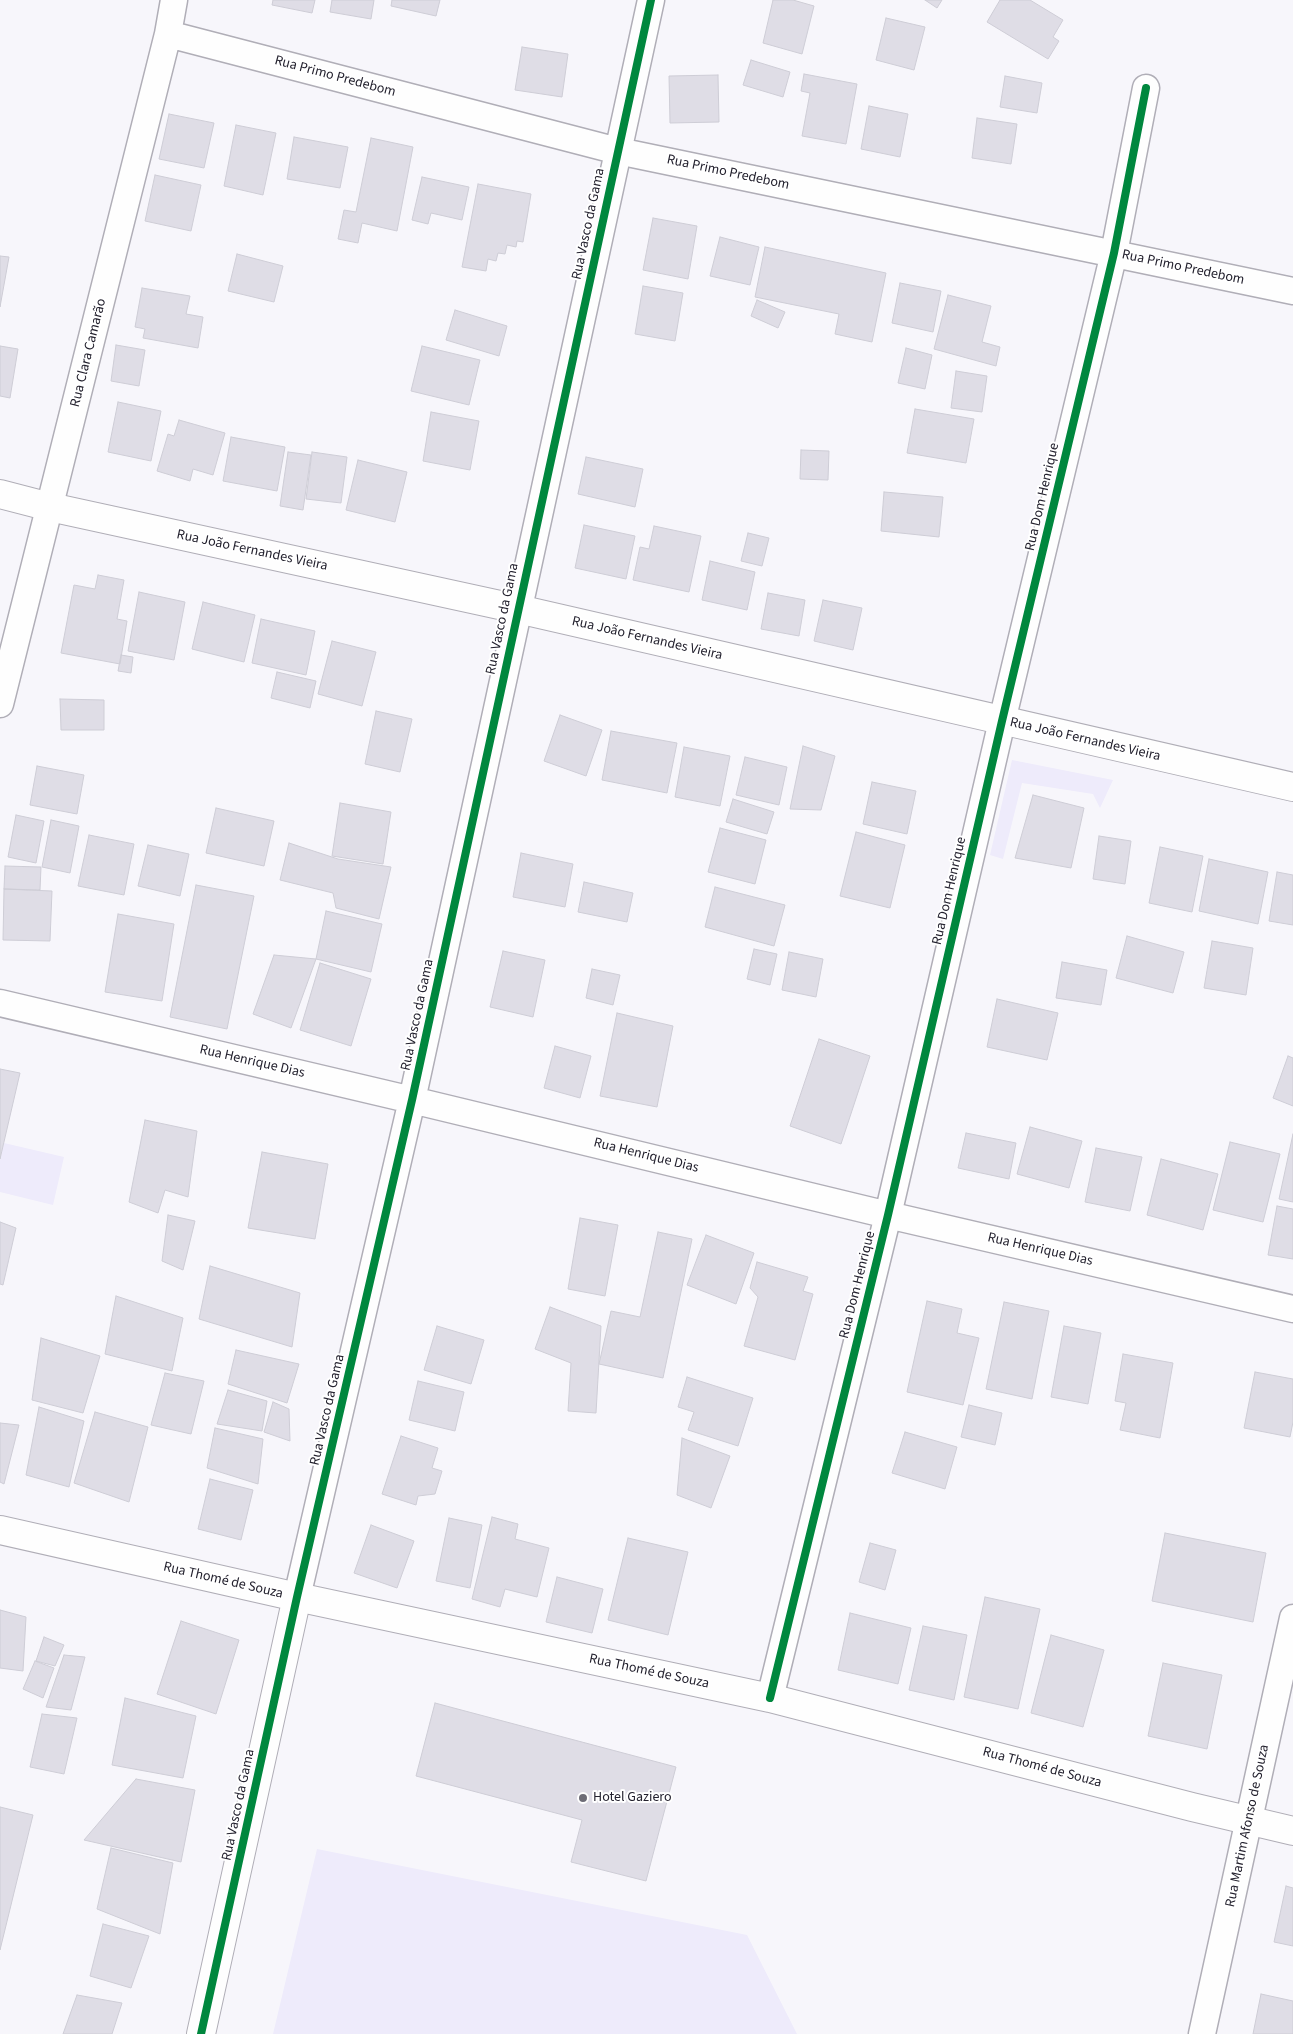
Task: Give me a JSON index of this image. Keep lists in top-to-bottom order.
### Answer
{
  "streets": {
    "street": [
      "Rua Primo Predebom",
      "Rua Vasco da Gama",
      "Rua Clara Camarão",
      "Rua Dom Henrique",
      "Rua João Fernandes Vieira",
      "Rua Henrique Dias",
      "Rua Thomé de Souza",
      "Rua Martim Afonso de Souza"
    ]
  },
  "crossings": [
    ["Rua Primo Predebom", "Rua Vasco da Gama"],
    ["Rua Primo Predebom", "Rua Clara Camarão"],
    ["Rua Primo Predebom", "Rua Dom Henrique"],
    ["Rua Vasco da Gama", "Rua João Fernandes Vieira"],
    ["Rua Vasco da Gama", "Rua Henrique Dias"],
    ["Rua Vasco da Gama", "Rua Thomé de Souza"],
    ["Rua Clara Camarão", "Rua João Fernandes Vieira"],
    ["Rua Dom Henrique", "Rua João Fernandes Vieira"],
    ["Rua Dom Henrique", "Rua Henrique Dias"],
    ["Rua Dom Henrique", "Rua Thomé de Souza"],
    ["Rua Thomé de Souza", "Rua Martim Afonso de Souza"]
  ],
  "places": ["Hotel Gaziero"]
}
